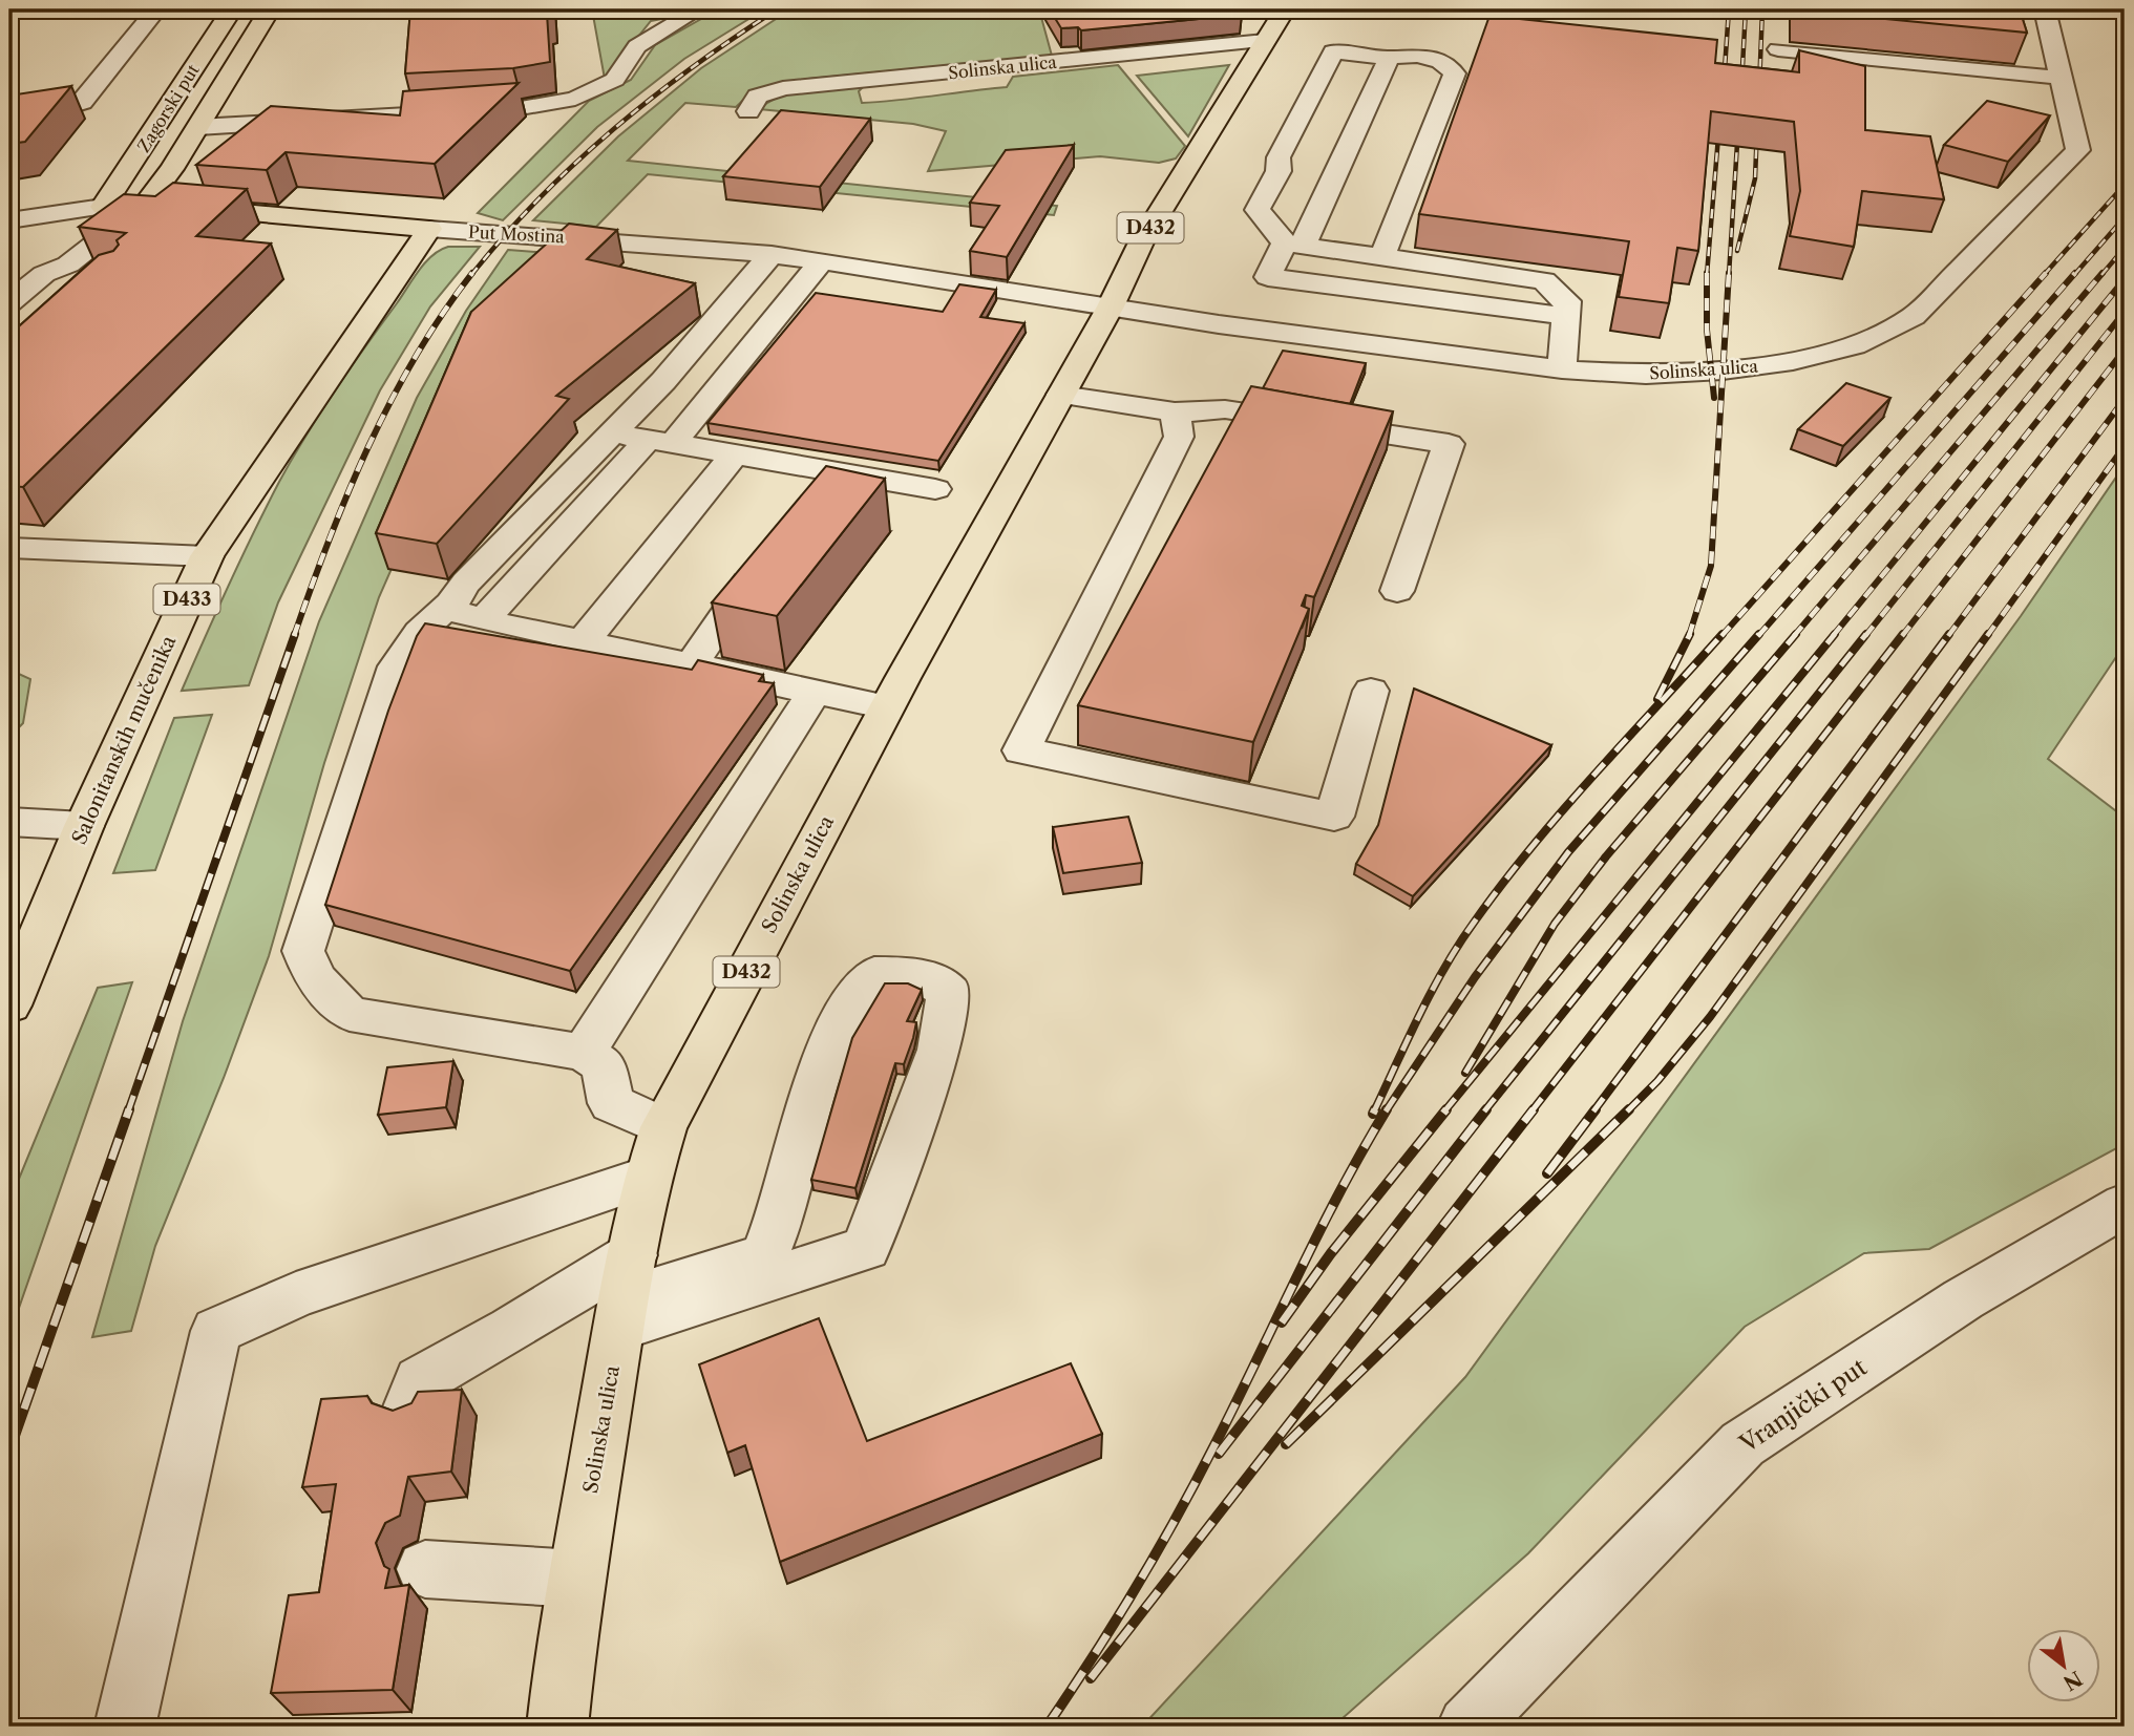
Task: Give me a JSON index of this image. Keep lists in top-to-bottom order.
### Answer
{
  "streets": {
    "main road": [
      "Solinska ulica",
      "Zagorski put",
      "D432",
      "Put Mostina",
      "D433",
      "Salonitanskih mučenika"
    ],
    "street": ["Vranjički put"]
  },
  "crossings": [
    ["Solinska ulica", "Put Mostina"],
    ["Zagorski put", "Put Mostina"],
    ["Put Mostina", "Salonitanskih mučenika"]
  ],
  "north": "bottom right"
}
